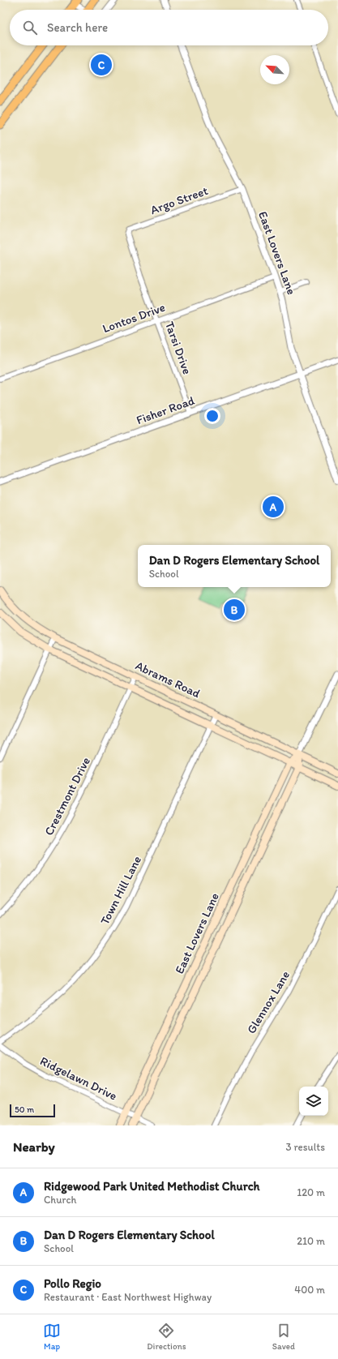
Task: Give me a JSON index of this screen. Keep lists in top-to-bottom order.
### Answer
{
  "streets": {
    "main road": ["East Lovers Lane", "Abrams Road"],
    "street": [
      "Argo Street",
      "Lontos Drive",
      "Tarsi Drive",
      "Fisher Road",
      "Crestmont Drive",
      "Town Hill Lane",
      "Glennox Lane",
      "Ridgelawn Drive"
    ]
  },
  "crossings": [
    ["Argo Street", "East Lovers Lane"],
    ["Argo Street", "Tarsi Drive"],
    ["East Lovers Lane", "Lontos Drive"],
    ["East Lovers Lane", "Fisher Road"],
    ["East Lovers Lane", "Abrams Road"],
    ["East Lovers Lane", "Ridgelawn Drive"],
    ["Lontos Drive", "Tarsi Drive"],
    ["Tarsi Drive", "Fisher Road"],
    ["Abrams Road", "Crestmont Drive"],
    ["Abrams Road", "Town Hill Lane"]
  ],
  "scale_bar": "50 m",
  "north": "top left",
  "page": {
    "search": "Search here",
    "pins": ["C", "A", "B"],
    "popup": ["Dan D Rogers Elementary School", "School"],
    "scale": "50 m",
    "heading": ["Nearby", "3 results"],
    "list": [
      {
        "mark": "A",
        "name": "Ridgewood Park United Methodist Church",
        "note": "Church",
        "value": "120 m"
      },
      {
        "mark": "B",
        "name": "Dan D Rogers Elementary School",
        "note": "School",
        "value": "210 m"
      },
      {
        "mark": "C",
        "name": "Pollo Regio",
        "note": "Restaurant · East Northwest Highway",
        "value": "400 m"
      }
    ],
    "nav": ["Map", "Directions", "Saved"]
  }
}
